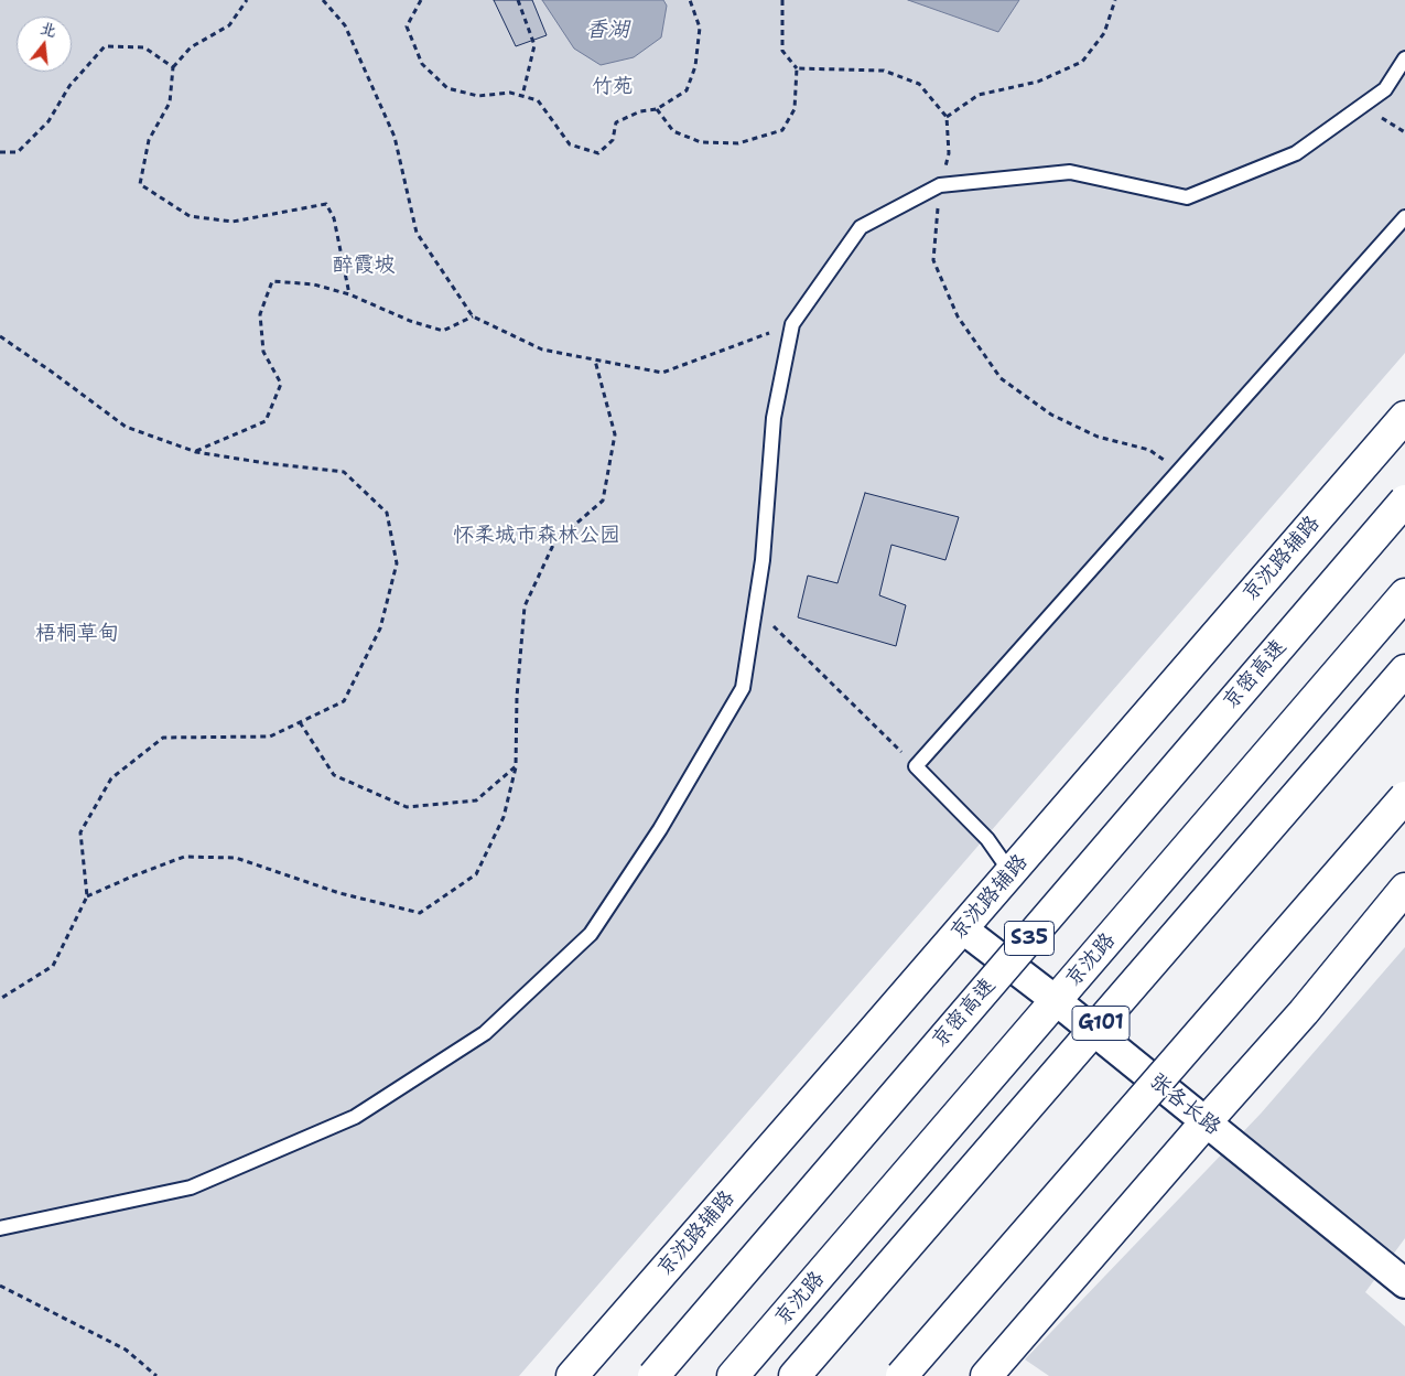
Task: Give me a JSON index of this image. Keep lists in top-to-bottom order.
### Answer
{
  "streets": {
    "main road": [
      "京沈路辅路",
      "京密高速",
      "S35",
      "京沈路",
      "G101"
    ],
    "street": ["张各长路"]
  },
  "crossings": [
    ["京沈路辅路", "张各长路"],
    ["京沈路", "张各长路"],
    ["G101", "张各长路"]
  ],
  "water": ["香湖"],
  "parks": [
    "竹苑",
    "醉霞坡",
    "怀柔城市森林公园",
    "梧桐草甸"
  ],
  "north": "top"
}
